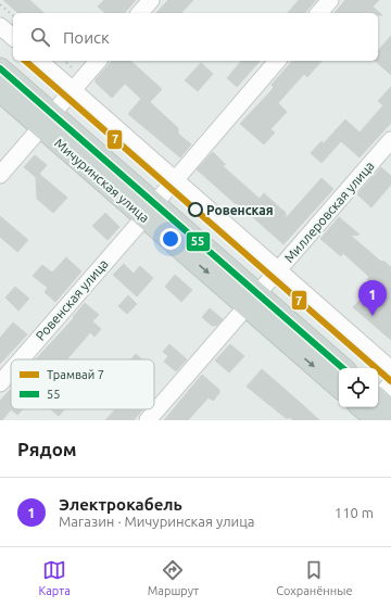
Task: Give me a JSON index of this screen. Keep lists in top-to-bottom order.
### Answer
{
  "streets": {
    "main road": ["Мичуринская улица"],
    "street": ["Миллеровская улица", "Ровенская улица"]
  },
  "crossings": [
    ["Мичуринская улица", "Миллеровская улица"],
    ["Мичуринская улица", "Ровенская улица"]
  ],
  "places": ["Ровенская"],
  "lines": ["tram line 7", "transit line 55"],
  "legend": ["Трамвай 7", "55"],
  "page": {
    "search": "Поиск",
    "pins": "1",
    "heading": "Рядом",
    "list": [
      {
        "mark": "1",
        "name": "Электрокабель",
        "note": "Магазин · Мичуринская улица",
        "value": "110 m"
      }
    ],
    "nav": ["Карта", "Маршрут", "Сохранённые"]
  }
}
